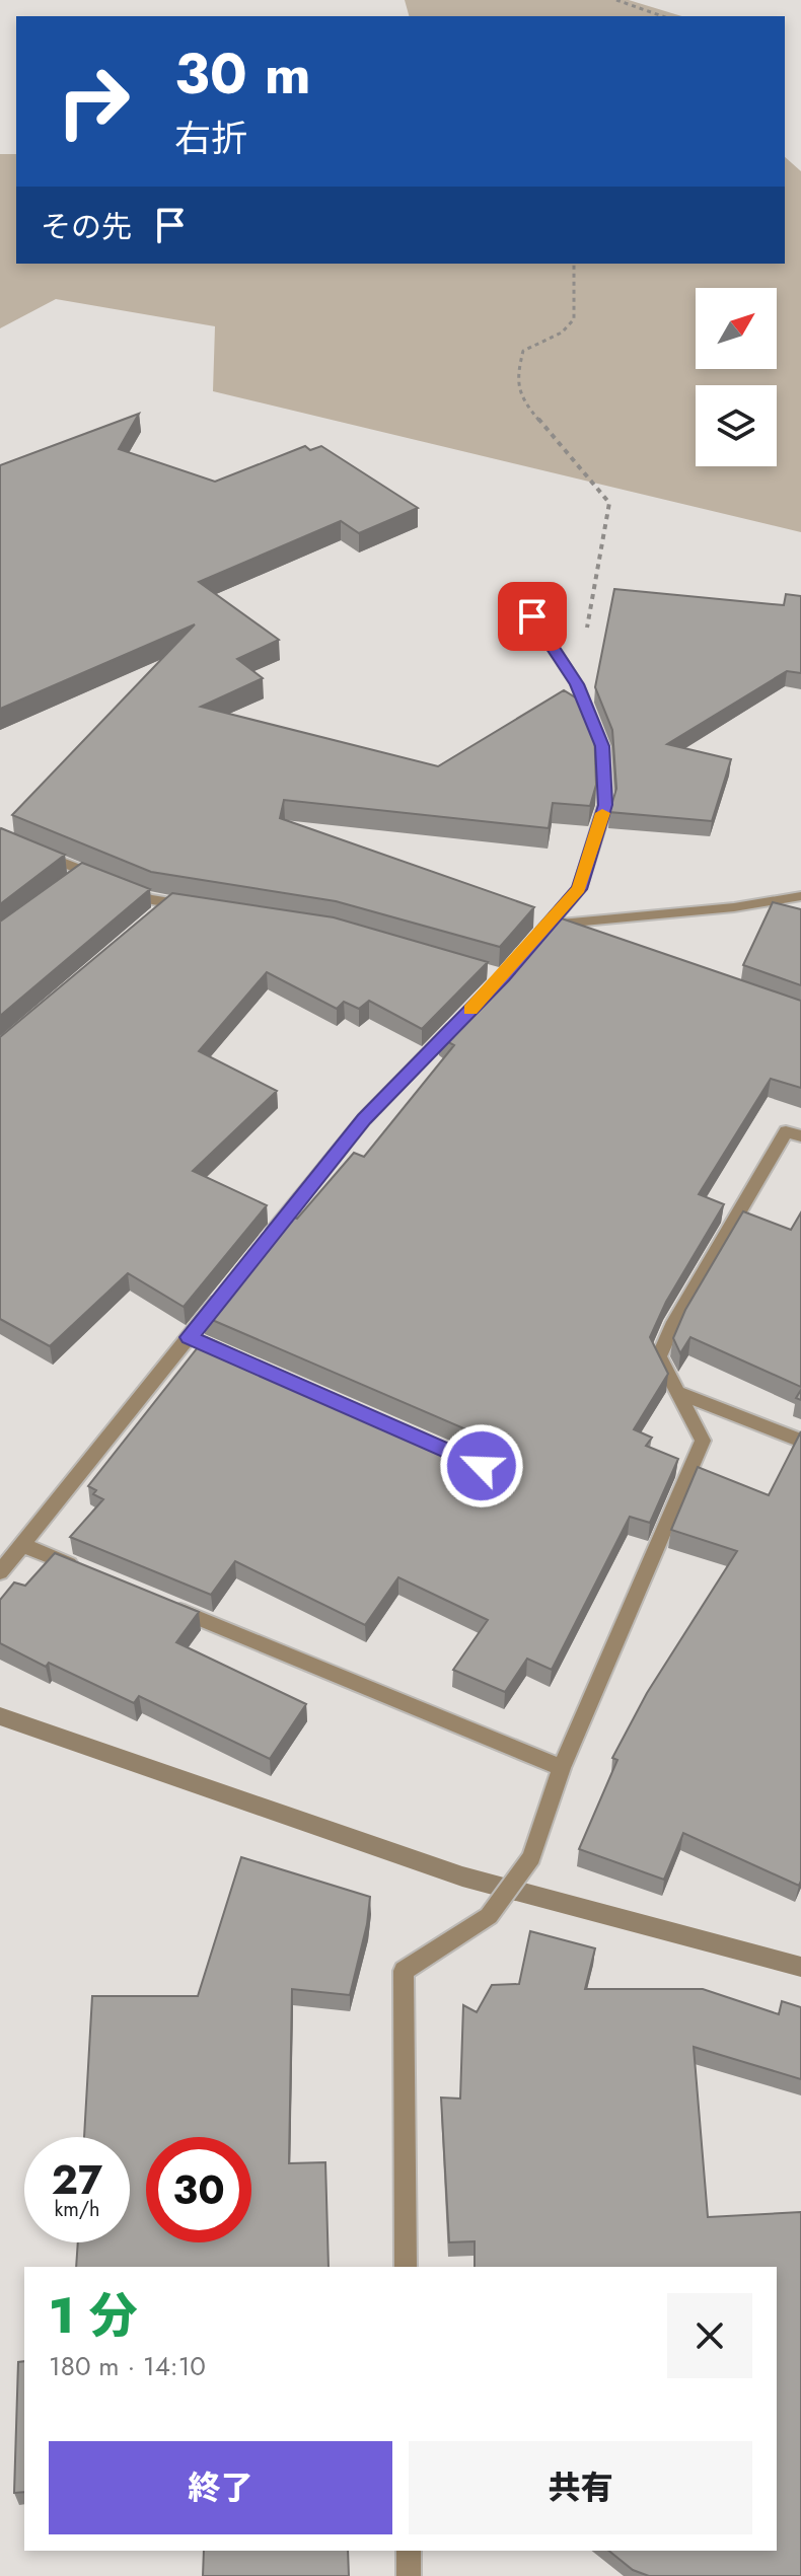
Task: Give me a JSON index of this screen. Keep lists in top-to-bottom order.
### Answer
{
  "north": "top right",
  "page": {
    "turn": ["30 m", "右折"],
    "then": "その先",
    "speed": "27 km/h",
    "limit": "30",
    "heading": ["1 分", "180 m · 14:10"],
    "buttons": ["終了", "共有"]
  }
}
